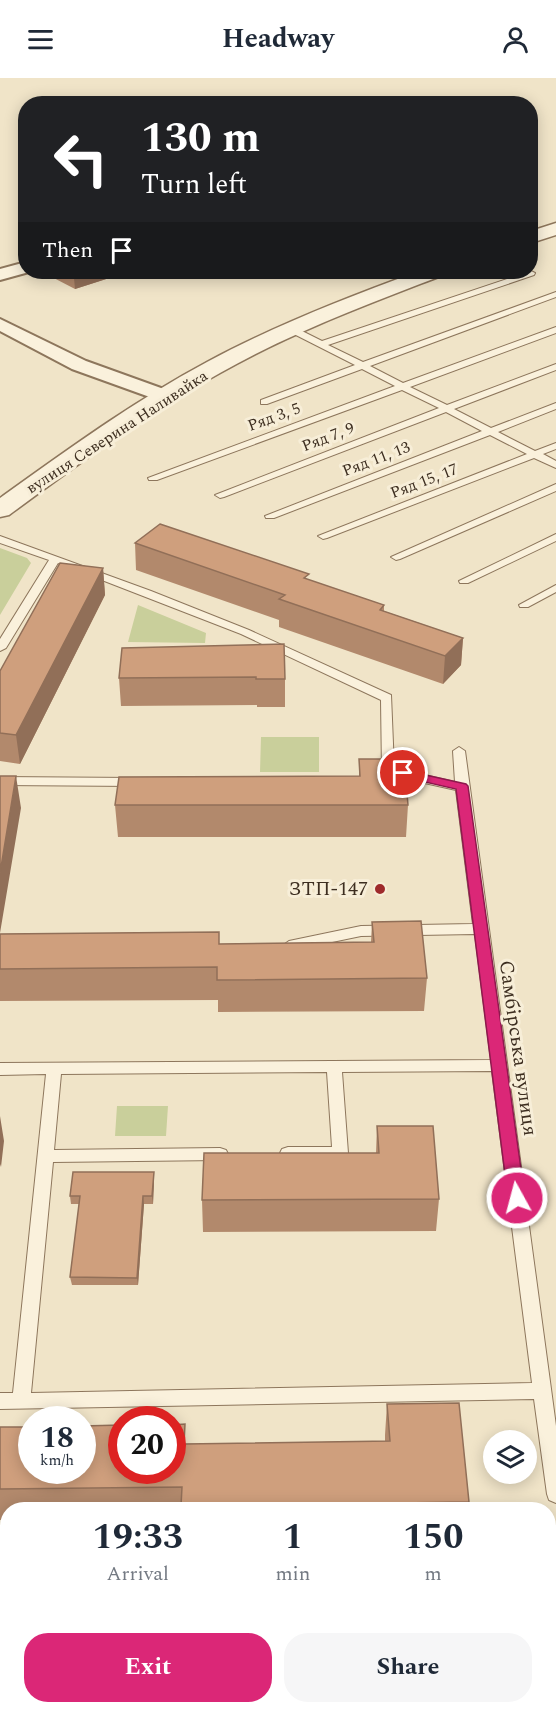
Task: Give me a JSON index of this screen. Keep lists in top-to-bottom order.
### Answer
{
  "streets": {
    "street": ["вулиця Северина Наливайка"],
    "lane": [
      "Ряд 3, 5",
      "Ряд 7, 9",
      "Ряд 11, 13",
      "Ряд 15, 17",
      "Самбірська вулиця"
    ]
  },
  "places": ["ЗТП-147"],
  "page": {
    "header": "Headway",
    "turn": ["130 m", "Turn left"],
    "then": "Then",
    "speed": "18 km/h",
    "limit": "20",
    "eta": [
      "19:33",
      "Arrival",
      "1",
      "min",
      "150",
      "m"
    ],
    "buttons": ["Exit", "Share"]
  }
}
